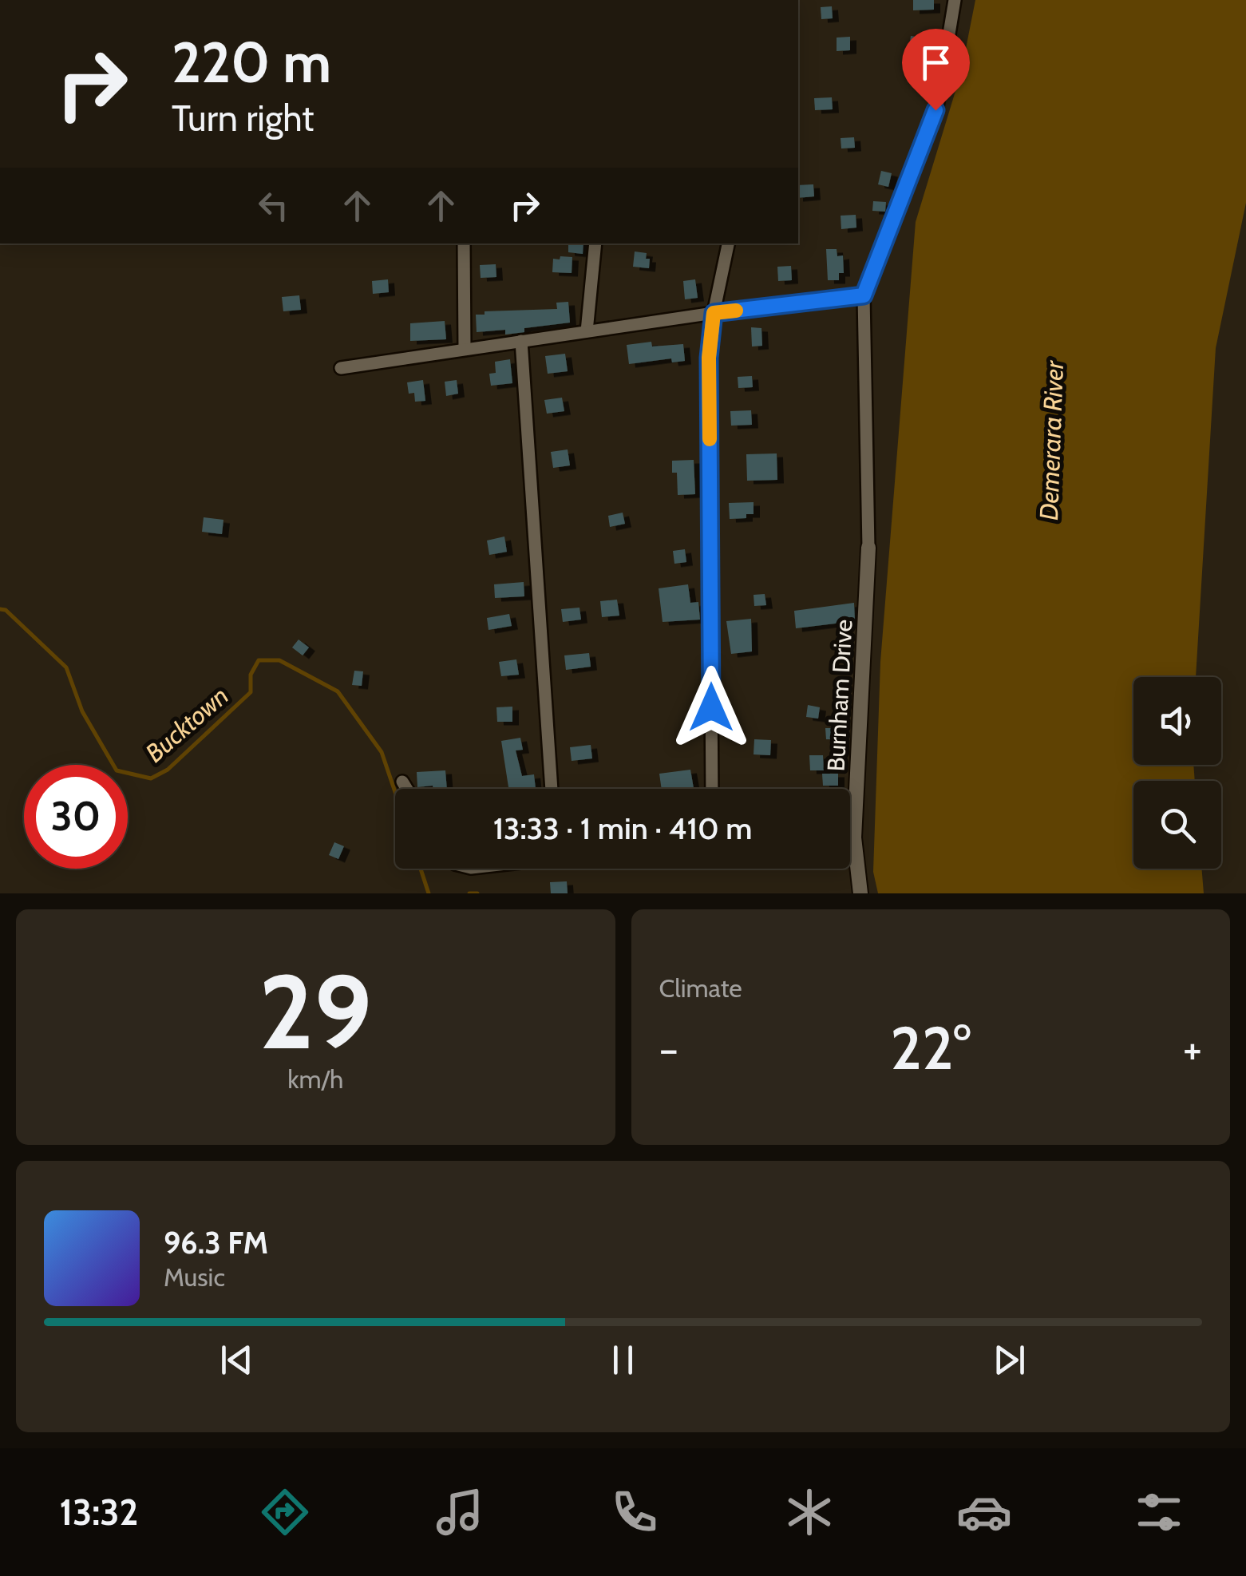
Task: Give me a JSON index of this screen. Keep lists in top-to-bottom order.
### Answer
{
  "streets": {
    "street": ["Burnham Drive"]
  },
  "water": ["Demerara River", "Bucktown"],
  "page": {
    "turn": ["220 m", "Turn right"],
    "limit": "30",
    "trip": "13:33 · 1 min · 410 m",
    "tile": [
      ["29", "km/h"],
      "Climate"
    ],
    "heat": ["−", "22°", "+"],
    "song": ["96.3 FM", "Music"],
    "tabs": "13:32"
  }
}
